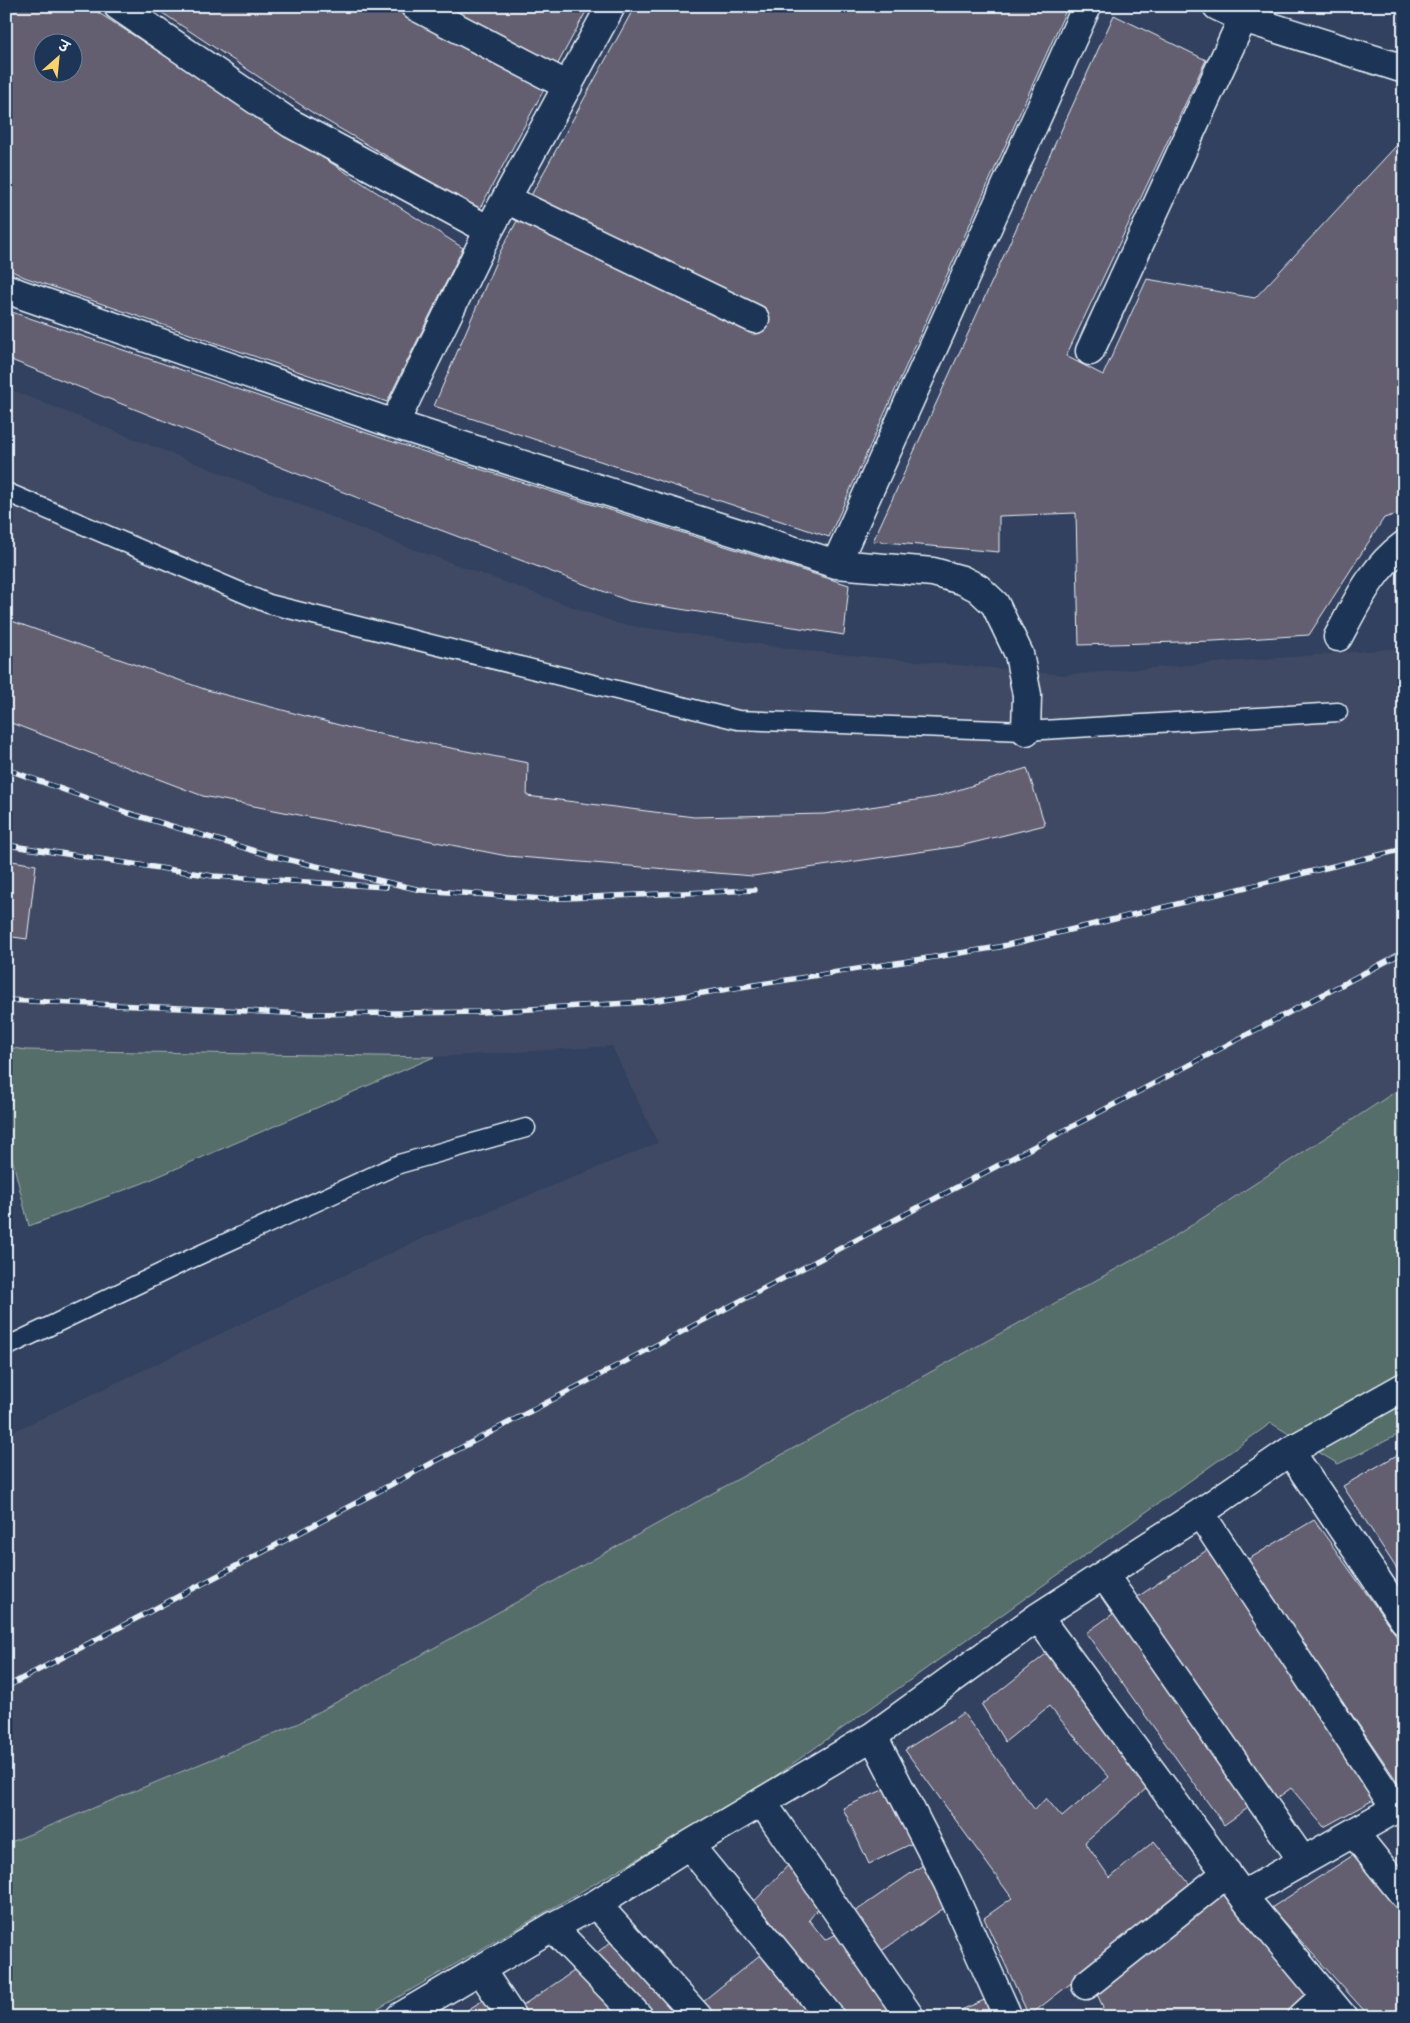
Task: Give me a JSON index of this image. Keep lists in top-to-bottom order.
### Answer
{
  "north": "top right"
}
